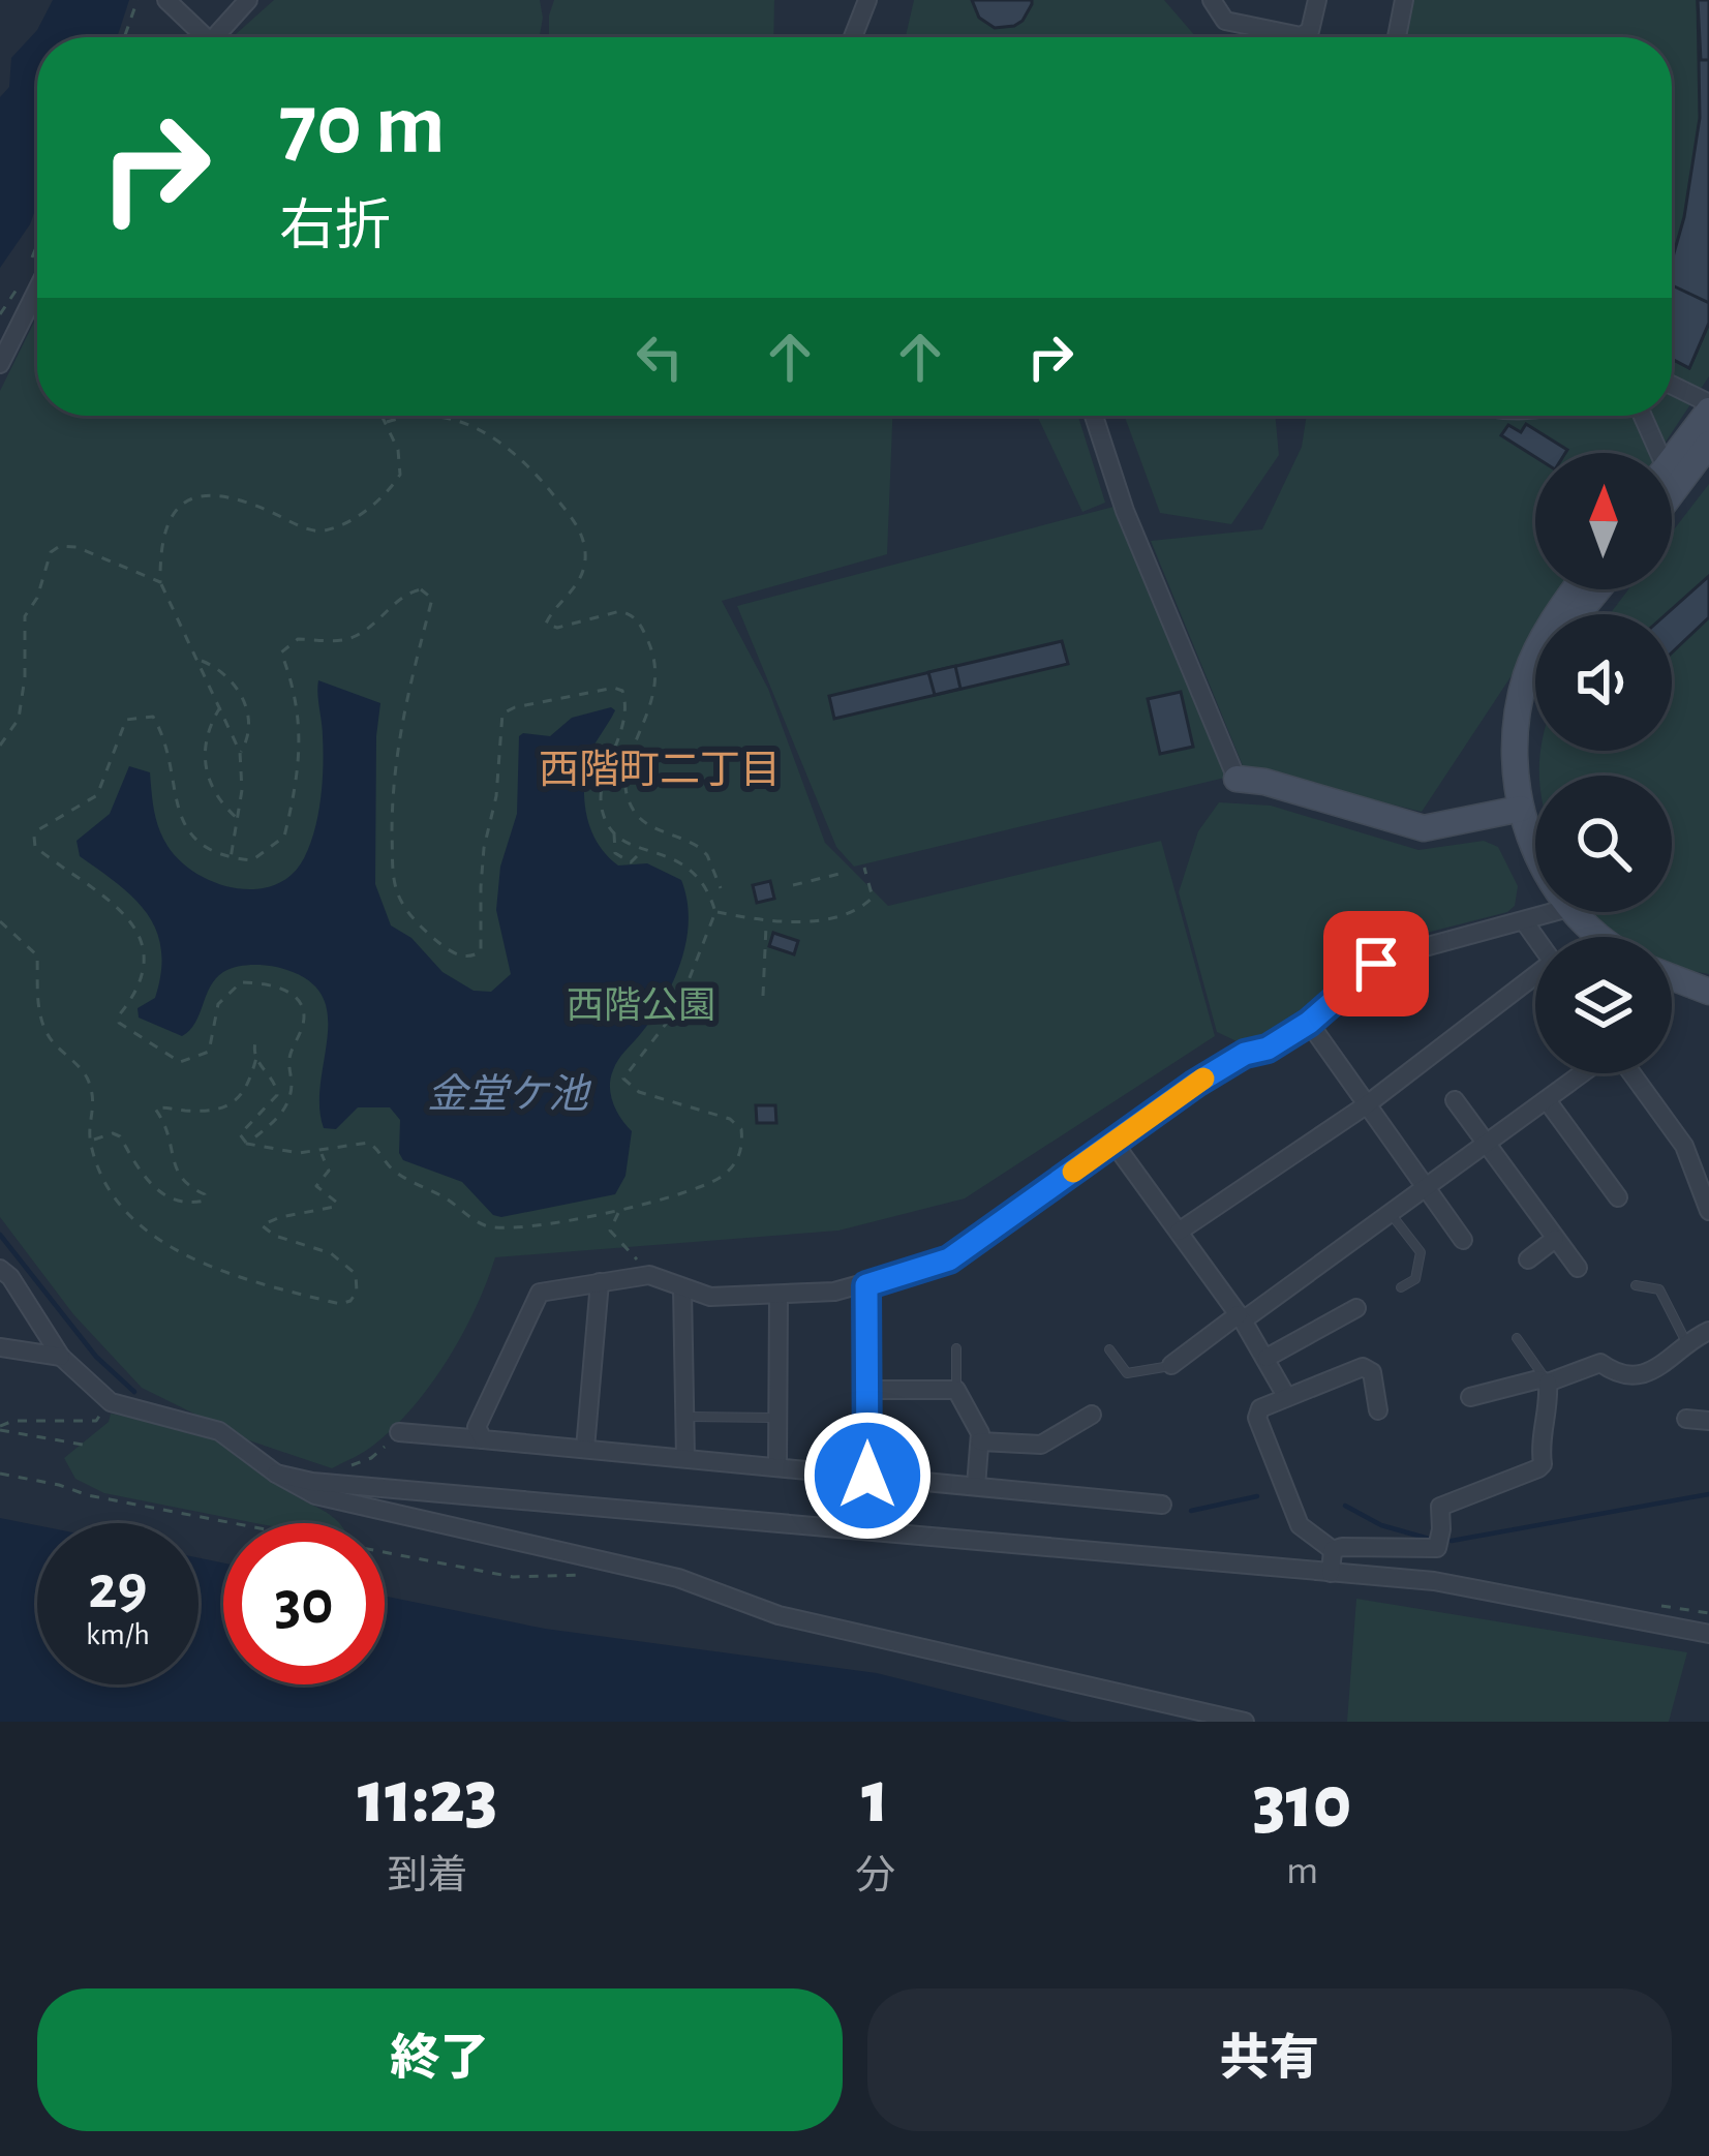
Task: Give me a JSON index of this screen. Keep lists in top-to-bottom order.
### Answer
{
  "districts": ["西階町二丁目"],
  "water": ["金堂ケ池"],
  "parks": ["西階公園"],
  "north": "top",
  "page": {
    "turn": ["70 m", "右折"],
    "speed": "29 km/h",
    "limit": "30",
    "eta": [
      "11:23",
      "到着",
      "1",
      "分",
      "310",
      "m"
    ],
    "buttons": ["終了", "共有"]
  }
}
